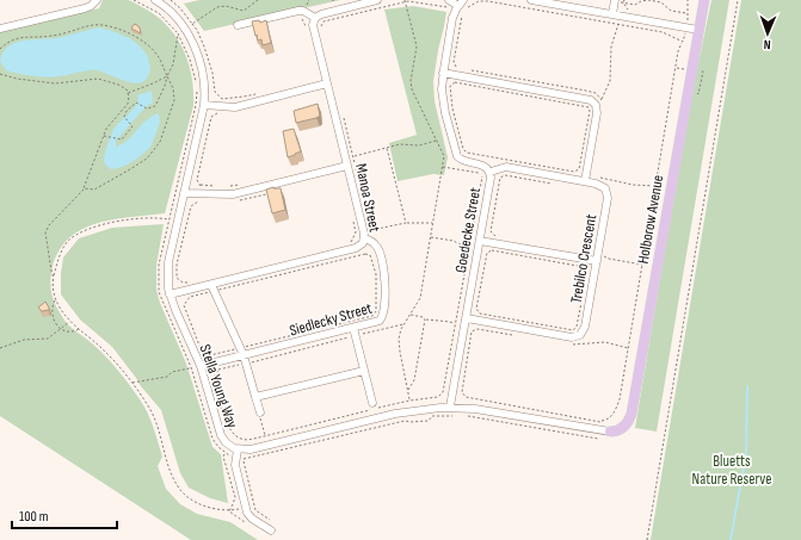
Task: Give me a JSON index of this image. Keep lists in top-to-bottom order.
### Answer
{
  "streets": {
    "main road": ["Holborow Avenue"],
    "street": [
      "Manoa Street",
      "Goedecke Street",
      "Trebilco Crescent",
      "Siedlecky Street",
      "Stella Young Way"
    ]
  },
  "crossings": [
    ["Manoa Street", "Siedlecky Street"],
    ["Manoa Street", "Stella Young Way"],
    ["Holborow Avenue", "Stella Young Way"],
    ["Goedecke Street", "Trebilco Crescent"],
    ["Goedecke Street", "Stella Young Way"],
    ["Siedlecky Street", "Stella Young Way"]
  ],
  "parks": ["Bluetts Nature Reserve"],
  "scale_bar": "100 m",
  "north": "bottom"
}
